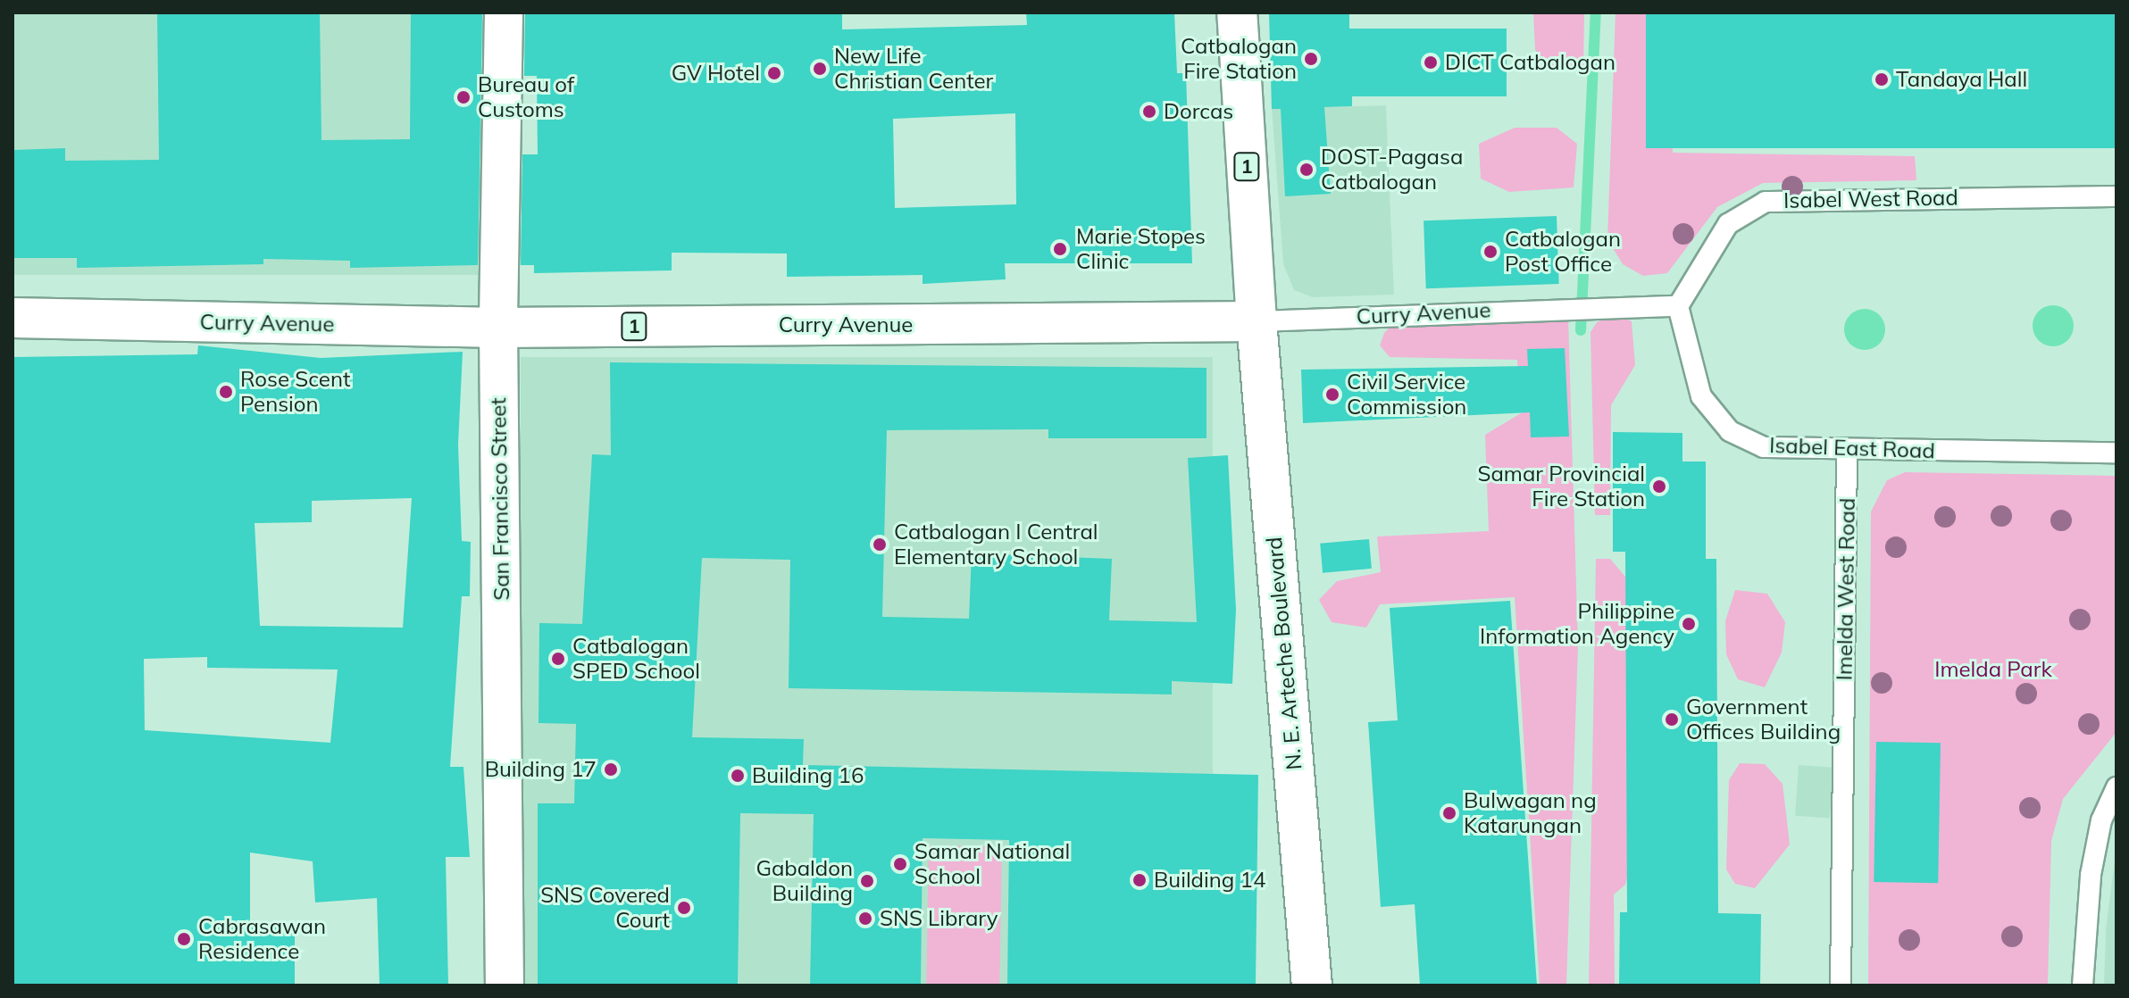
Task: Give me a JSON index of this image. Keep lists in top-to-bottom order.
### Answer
{
  "streets": {
    "main road": ["1", "Curry Avenue", "N. E. Arteche Boulevard"],
    "street": ["San Francisco Street"],
    "lane": ["Isabel West Road", "Isabel East Road", "Imelda West Road"]
  },
  "crossings": [
    ["1", "Curry Avenue"],
    ["1", "N. E. Arteche Boulevard"],
    ["Isabel West Road", "Curry Avenue"],
    ["Isabel West Road", "Isabel East Road"],
    ["Curry Avenue", "Isabel East Road"],
    ["Curry Avenue", "San Francisco Street"],
    ["Curry Avenue", "N. E. Arteche Boulevard"],
    ["Isabel East Road", "Imelda West Road"]
  ],
  "parks": ["Imelda Park"],
  "places": [
    "Catbalogan Fire Station",
    "DICT Catbalogan",
    "New Life Christian Center",
    "GV Hotel",
    "Tandaya Hall",
    "Bureau of Customs",
    "Dorcas",
    "DOST-Pagasa Catbalogan",
    "Marie Stopes Clinic",
    "Catbalogan Post Office",
    "Rose Scent Pension",
    "Civil Service Commission",
    "Samar Provincial Fire Station",
    "Catbalogan I Central Elementary School",
    "Philippine Information Agency",
    "Catbalogan SPED School",
    "Government Offices Building",
    "Building 17",
    "Building 16",
    "Bulwagan ng Katarungan",
    "Samar National School",
    "Building 14",
    "Gabaldon Building",
    "SNS Covered Court",
    "SNS Library",
    "Cabrasawan Residence"
  ]
}
